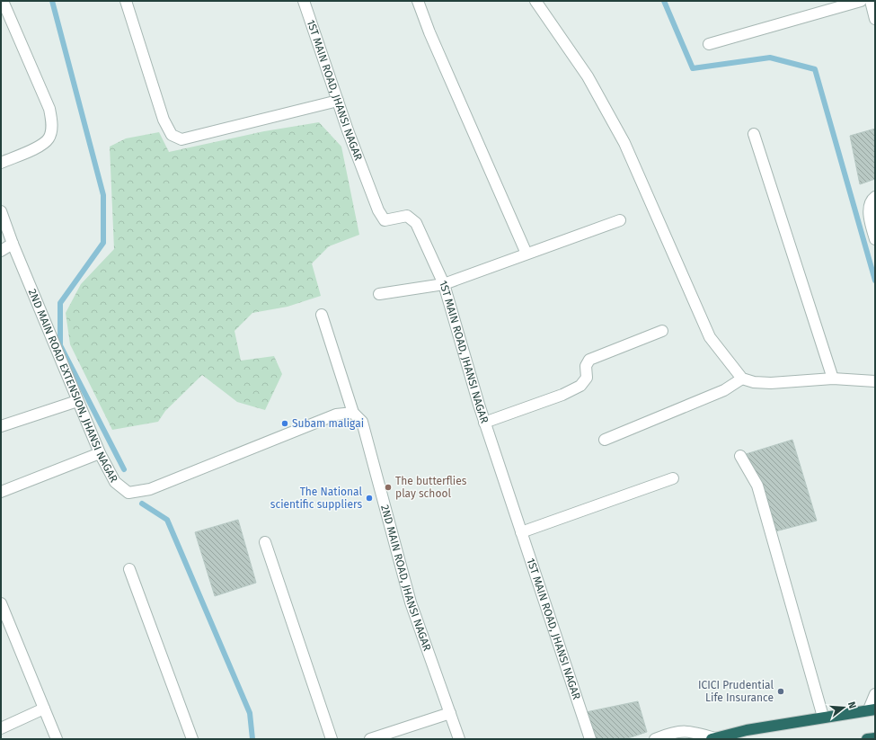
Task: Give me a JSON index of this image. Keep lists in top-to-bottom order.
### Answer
{
  "streets": {
    "street": ["1ST MAIN ROAD, JHANSI NAGAR", "2ND MAIN ROAD EXTENSION, JHANSI NAGAR", "2ND MAIN ROAD, JHANSI NAGAR"]
  },
  "crossings": [
    ["2ND MAIN ROAD EXTENSION, JHANSI NAGAR", "2ND MAIN ROAD, JHANSI NAGAR"]
  ],
  "places": [
    "Subam maligai",
    "The butterflies play school",
    "The National scientific suppliers",
    "ICICI Prudential Life Insurance"
  ],
  "north": "right"
}
